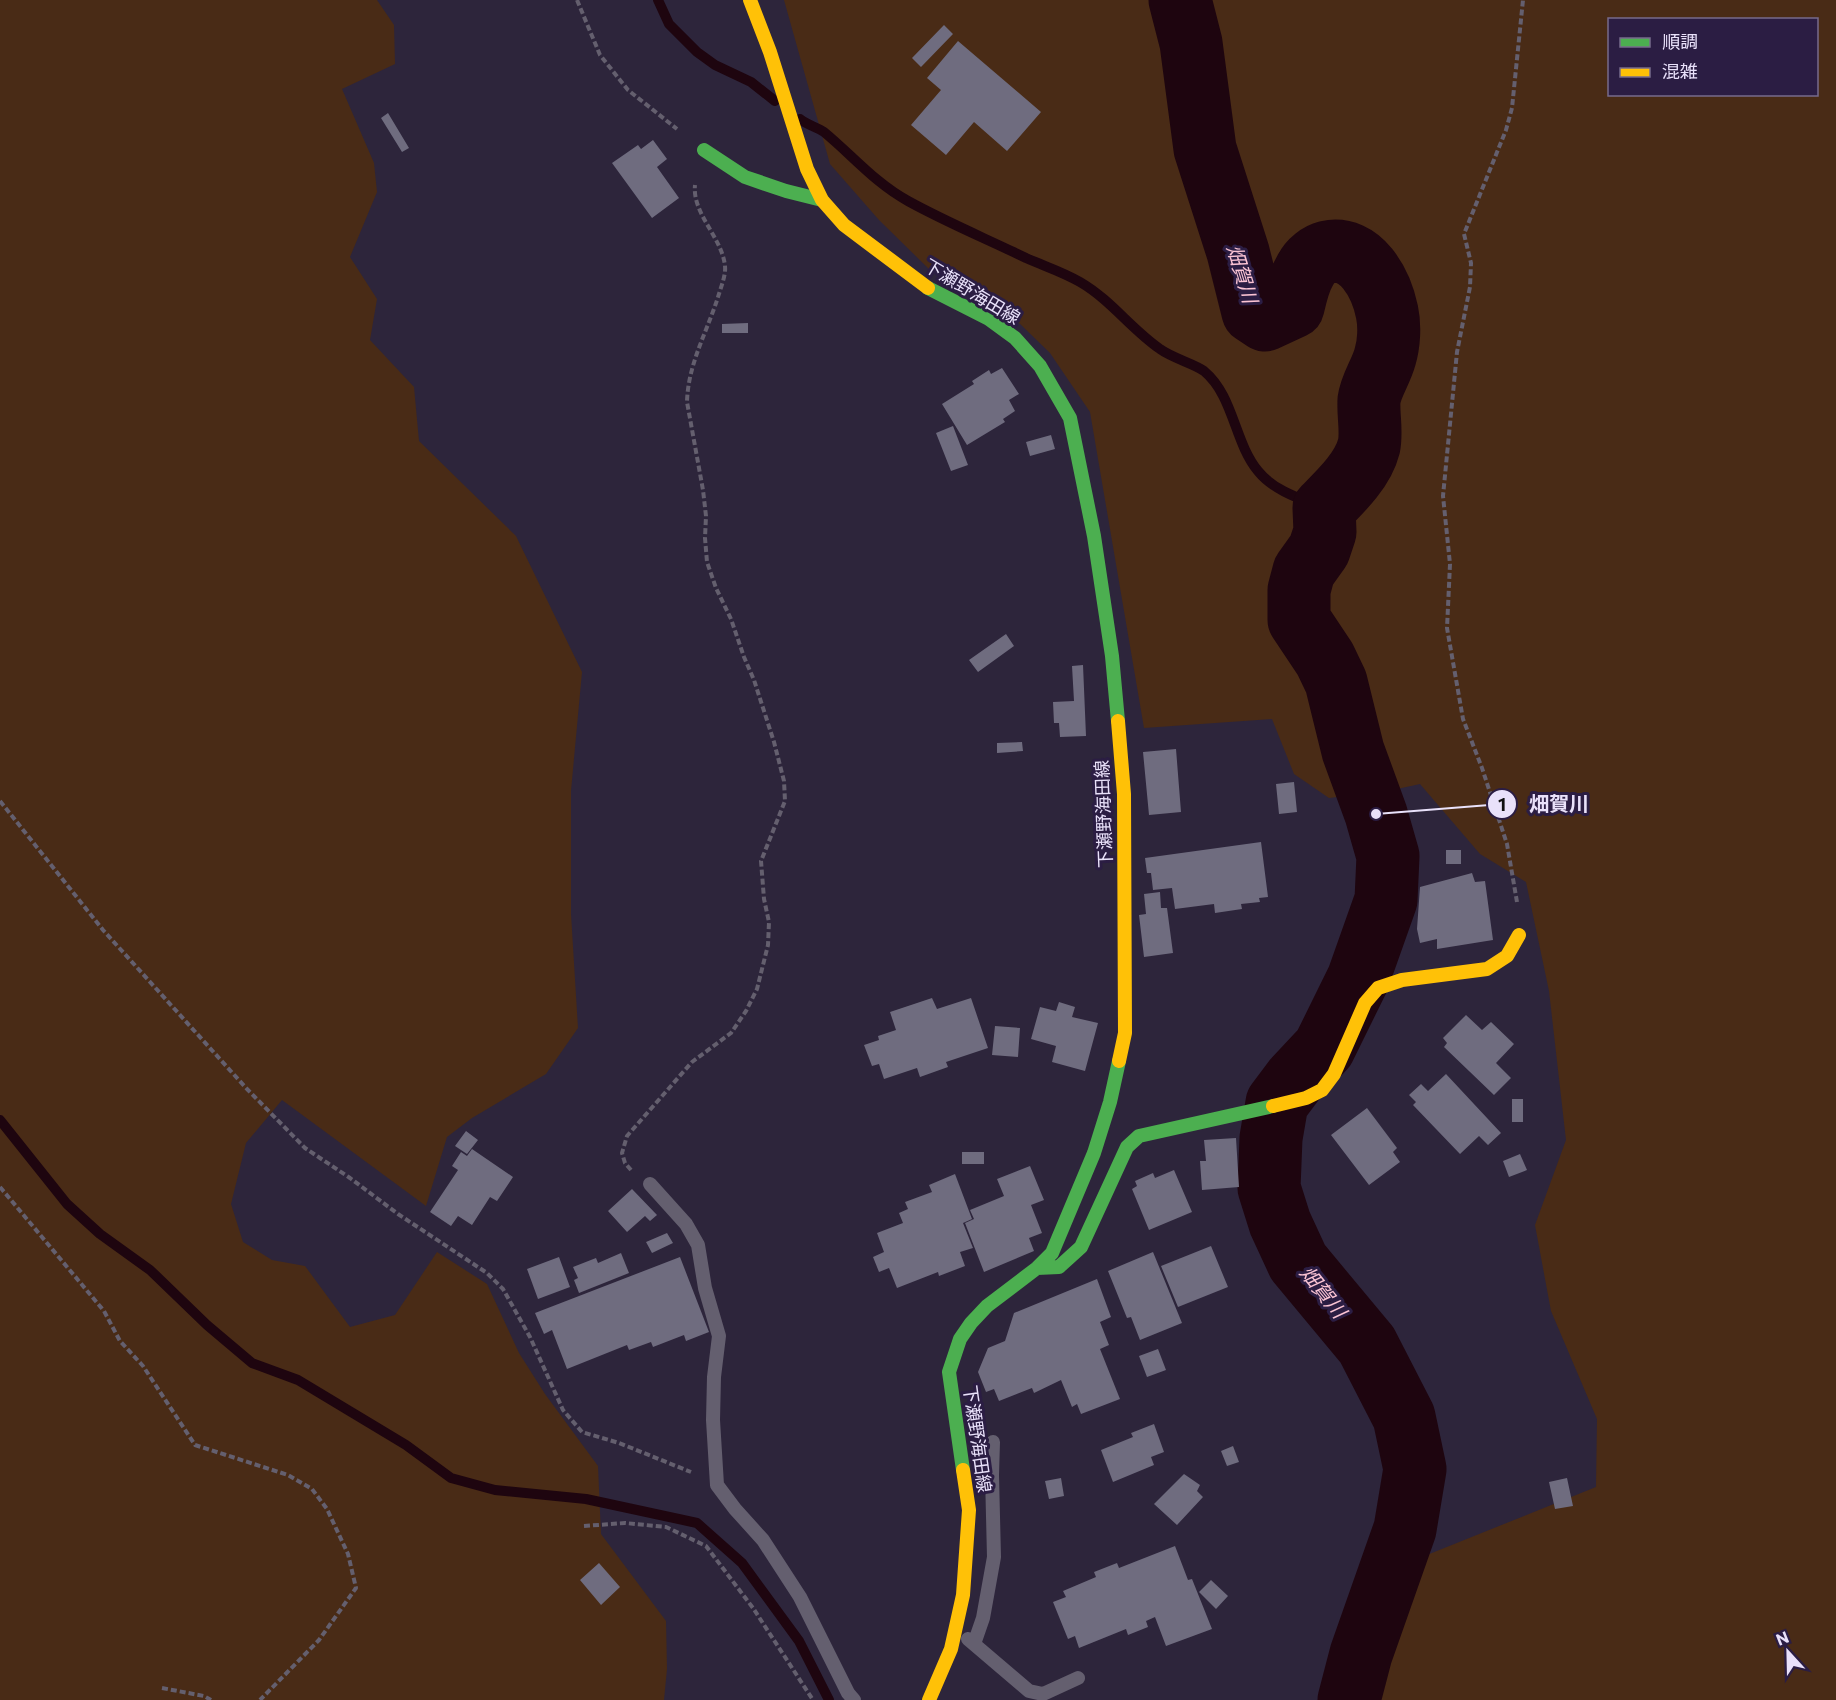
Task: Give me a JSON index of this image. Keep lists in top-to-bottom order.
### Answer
{
  "streets": {
    "main road": ["下瀬野海田線"]
  },
  "water": ["畑賀川"],
  "places": ["畑賀川"],
  "legend": ["順調", "混雑"],
  "north": "top"
}
